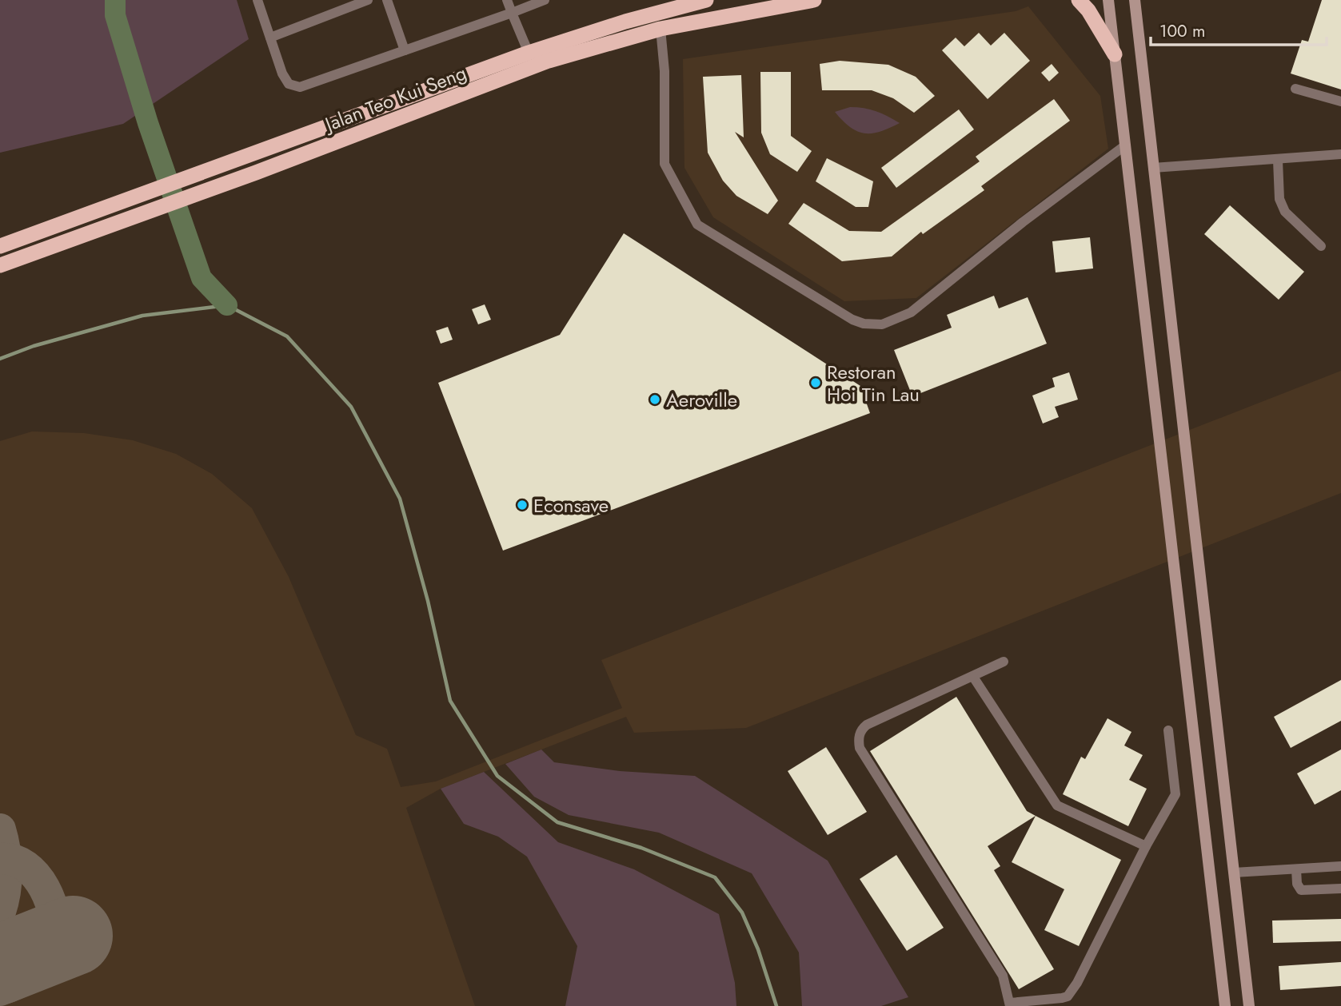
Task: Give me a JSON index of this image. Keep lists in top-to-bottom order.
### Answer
{
  "streets": {
    "highway": ["Jalan Teo Kui Seng"]
  },
  "places": ["Restoran Hoi Tin Lau", "Aeroville", "Econsave"],
  "scale_bar": "100 m"
}
